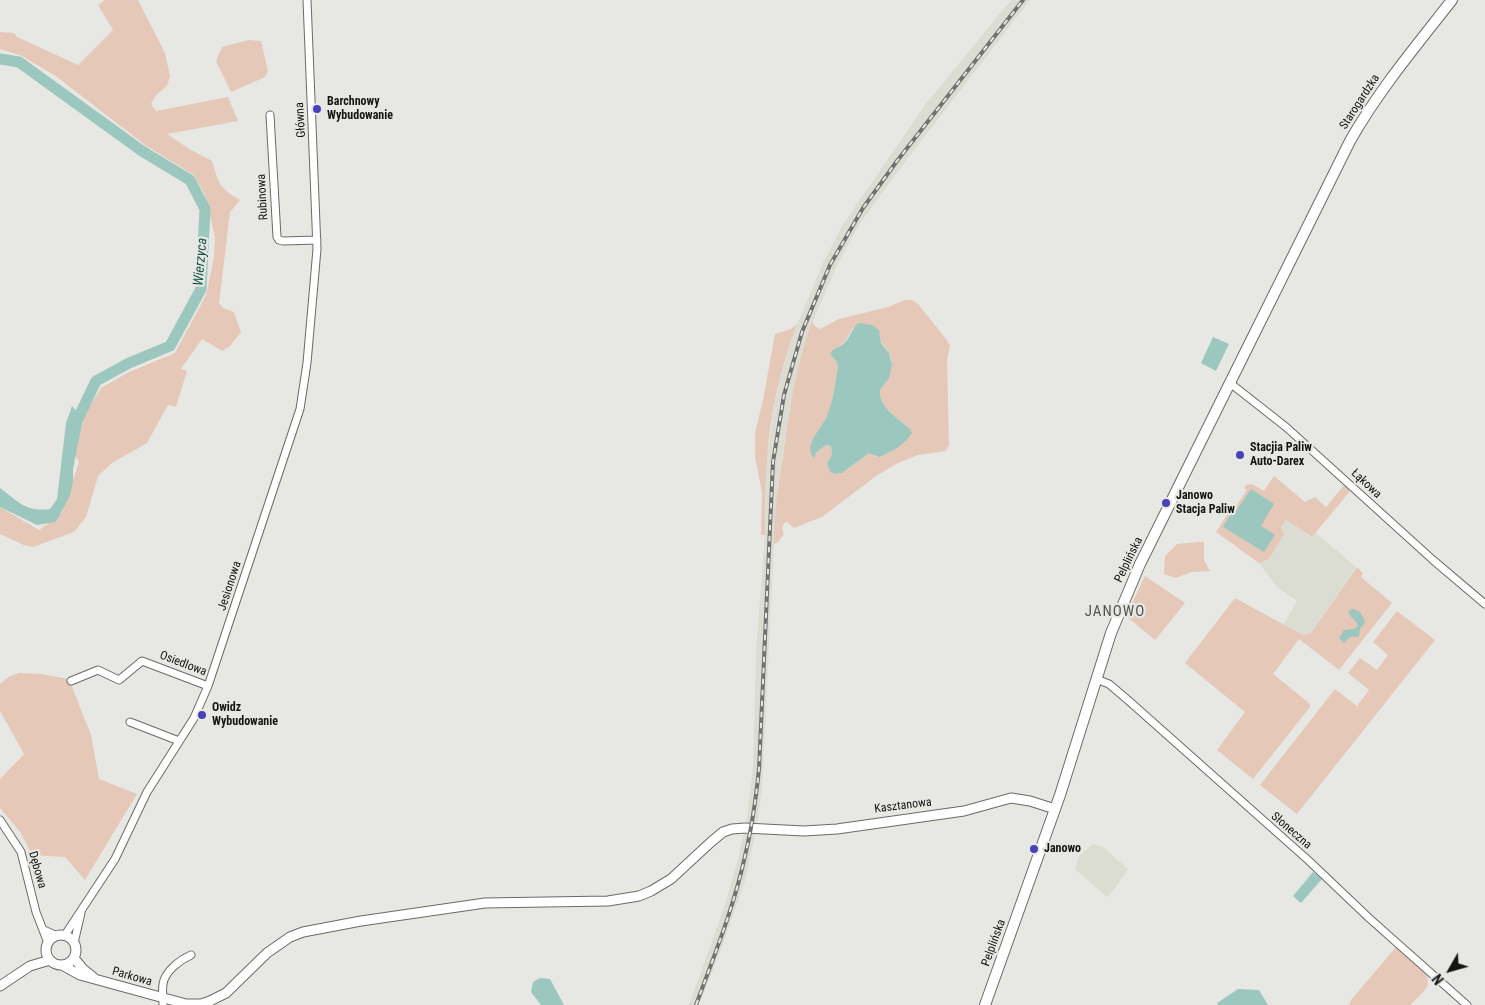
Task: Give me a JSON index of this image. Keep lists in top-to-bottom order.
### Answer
{
  "streets": {
    "main road": ["Starogardzka", "Pelplińska"],
    "street": [
      "Główna",
      "Rubinowa",
      "Łąkowa",
      "Jesionowa",
      "Osiedlowa",
      "Kasztanowa",
      "Słoneczna",
      "Dębowa",
      "Parkowa"
    ]
  },
  "crossings": [
    ["Starogardzka", "Pelplińska"],
    ["Główna", "Rubinowa"],
    ["Główna", "Jesionowa"],
    ["Rubinowa", "Jesionowa"],
    ["Łąkowa", "Pelplińska"],
    ["Pelplińska", "Kasztanowa"],
    ["Pelplińska", "Słoneczna"],
    ["Jesionowa", "Osiedlowa"],
    ["Jesionowa", "Dębowa"],
    ["Jesionowa", "Parkowa"],
    ["Kasztanowa", "Parkowa"],
    ["Dębowa", "Parkowa"]
  ],
  "districts": ["JANOWO"],
  "water": ["Wierzyca"],
  "places": [
    "Barchnowy Wybudowanie",
    "Stacjia Paliw Auto-Darex",
    "Janowo Stacja Paliw",
    "Owidz Wybudowanie",
    "Janowo"
  ],
  "north": "bottom left"
}
